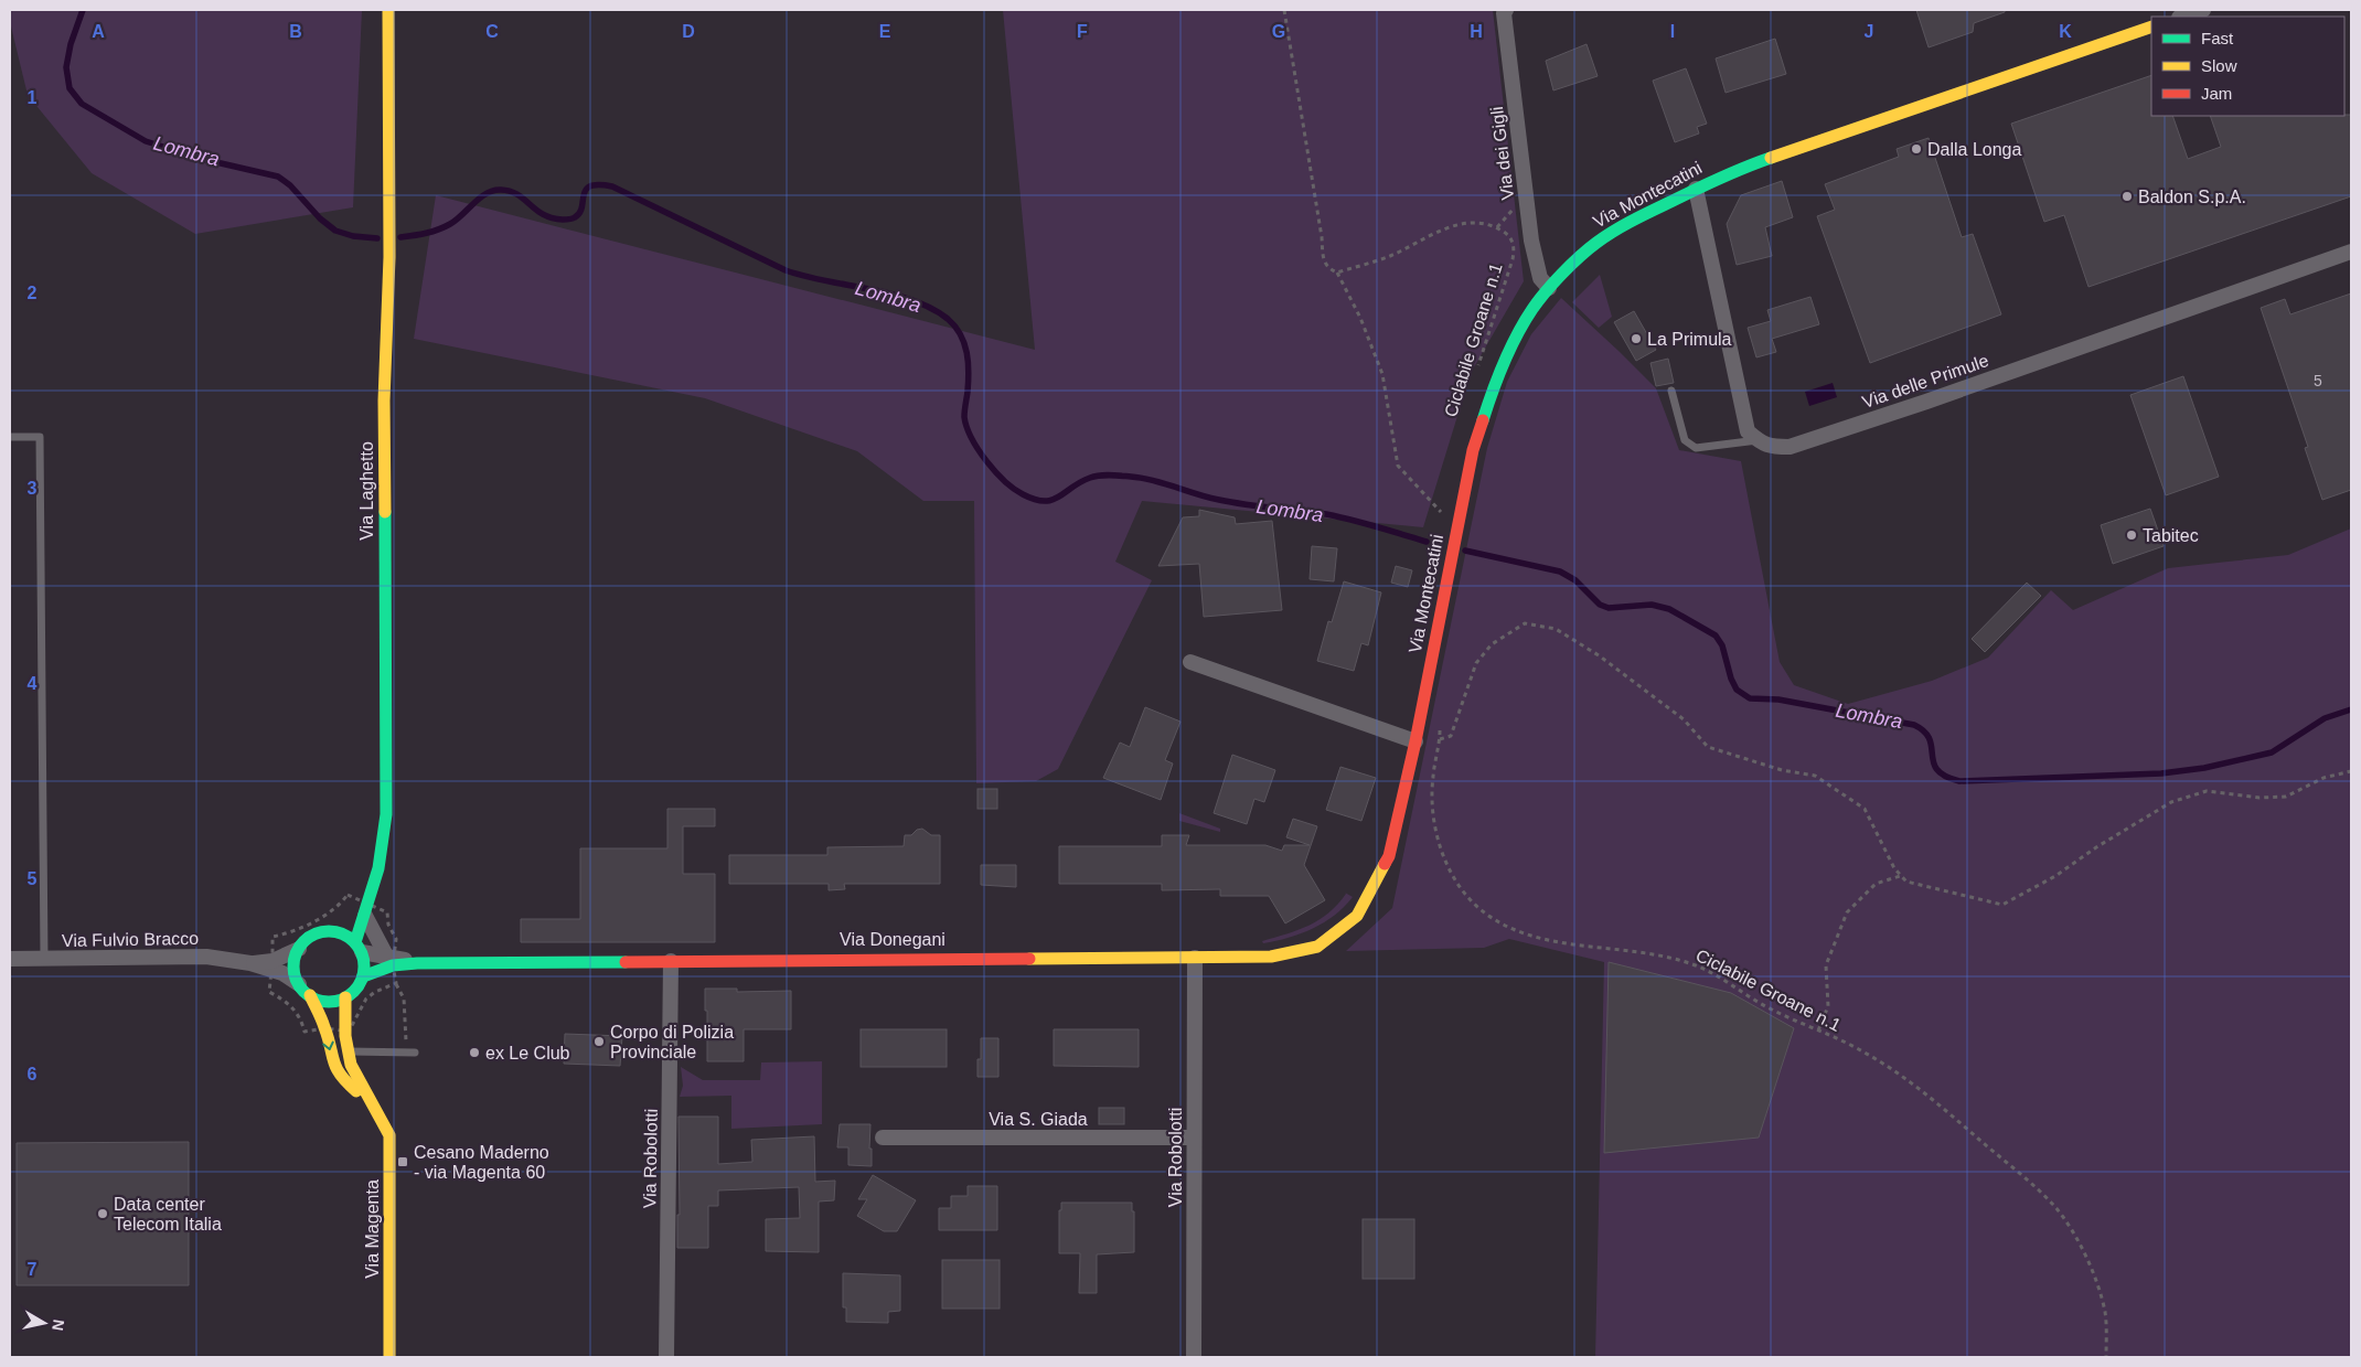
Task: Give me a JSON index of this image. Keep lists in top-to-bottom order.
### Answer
{
  "streets": {
    "street": [
      "Via dei Gigli",
      "Via Montecatini",
      "Via delle Primule",
      "Via Laghetto",
      "Via Fulvio Bracco",
      "Via Donegani",
      "Via S. Giada",
      "Via Robolotti",
      "Via Magenta"
    ],
    "path": ["Ciclabile Groane n.1"]
  },
  "crossings": [
    ["Via dei Gigli", "Via Montecatini"],
    ["Via Montecatini", "Via Donegani"],
    ["Via Fulvio Bracco", "Via Donegani"],
    ["Via Fulvio Bracco", "Via Magenta"],
    ["Via Donegani", "Via Robolotti"],
    ["Via Donegani", "Via Magenta"],
    ["Via S. Giada", "Via Robolotti"]
  ],
  "water": ["Lombra"],
  "places": {
    "other": [
      "Dalla Longa",
      "Baldon S.p.A.",
      "La Primula",
      "Tabitec",
      "Corpo di Polizia Provinciale",
      "ex Le Club",
      "Data center Telecom Italia"
    ],
    "transit": ["Cesano Maderno - via Magenta 60"]
  },
  "house_numbers": ["5"],
  "legend": ["Fast", "Slow", "Jam"],
  "north": "right",
  "grid": {
    "columns": [
      "A",
      "B",
      "C",
      "D",
      "E",
      "F",
      "G",
      "H",
      "I",
      "J",
      "K"
    ],
    "rows": [
      "1",
      "2",
      "3",
      "4",
      "5",
      "6",
      "7"
    ]
  }
}
